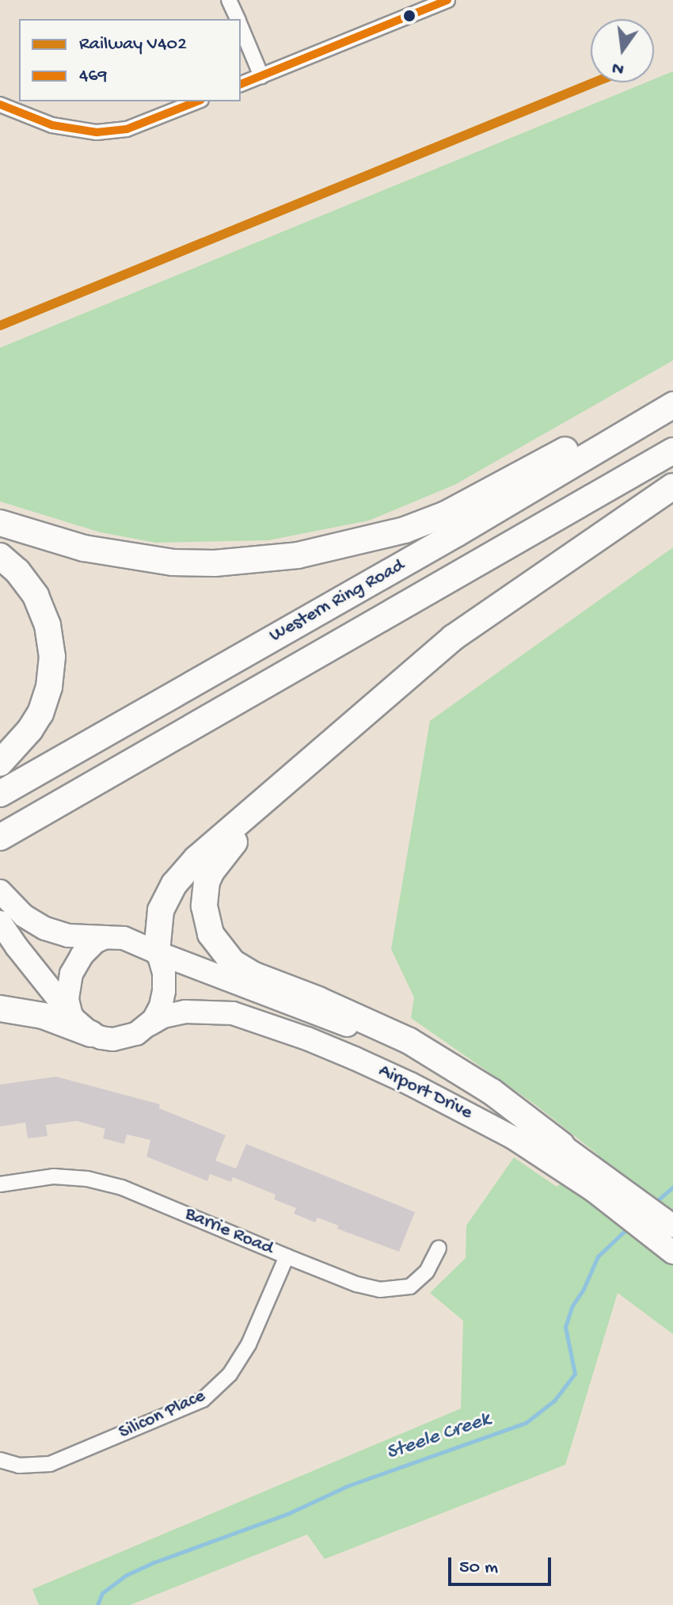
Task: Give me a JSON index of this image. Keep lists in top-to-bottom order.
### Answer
{
  "streets": {
    "highway": ["Western Ring Road"],
    "main road": ["Airport Drive"],
    "street": ["Barrie Road", "Silicon Place"]
  },
  "crossings": [
    ["Barrie Road", "Silicon Place"]
  ],
  "water": ["Steele Creek"],
  "lines": ["transit line 469", "rail line V402"],
  "legend": ["Railway V402", "469"],
  "scale_bar": "50 m",
  "north": "bottom"
}
